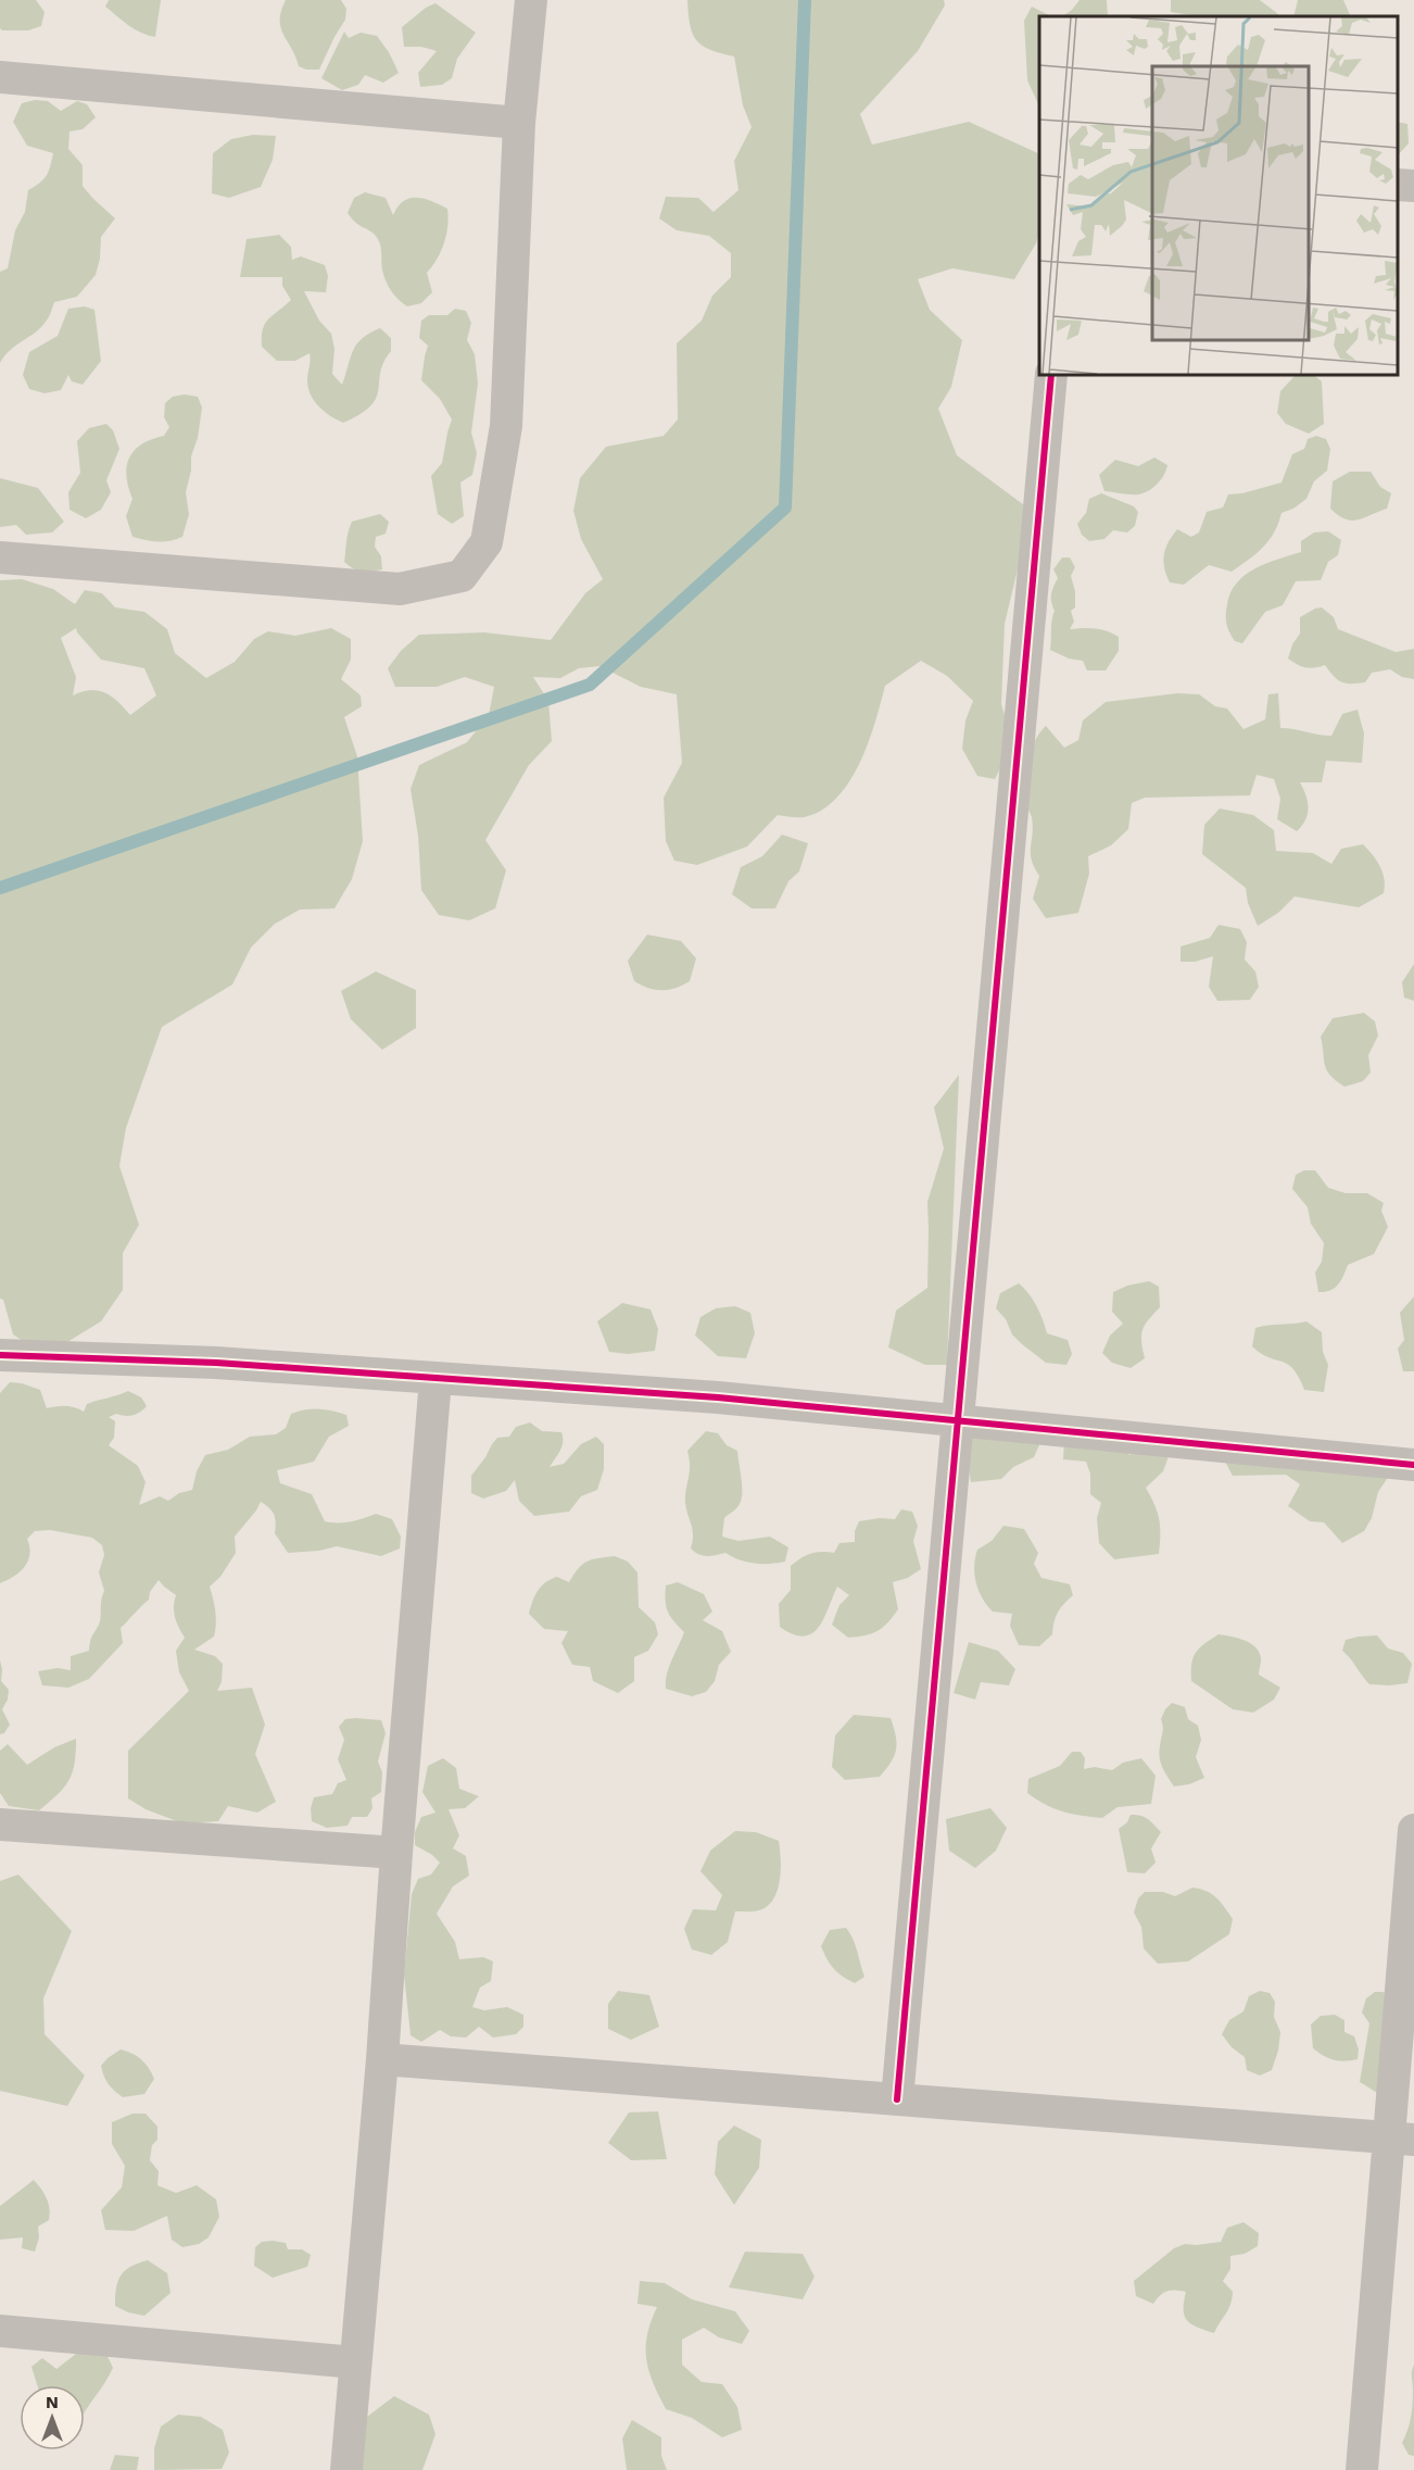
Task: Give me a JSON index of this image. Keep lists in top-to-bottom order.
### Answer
{
  "north": "top"
}
